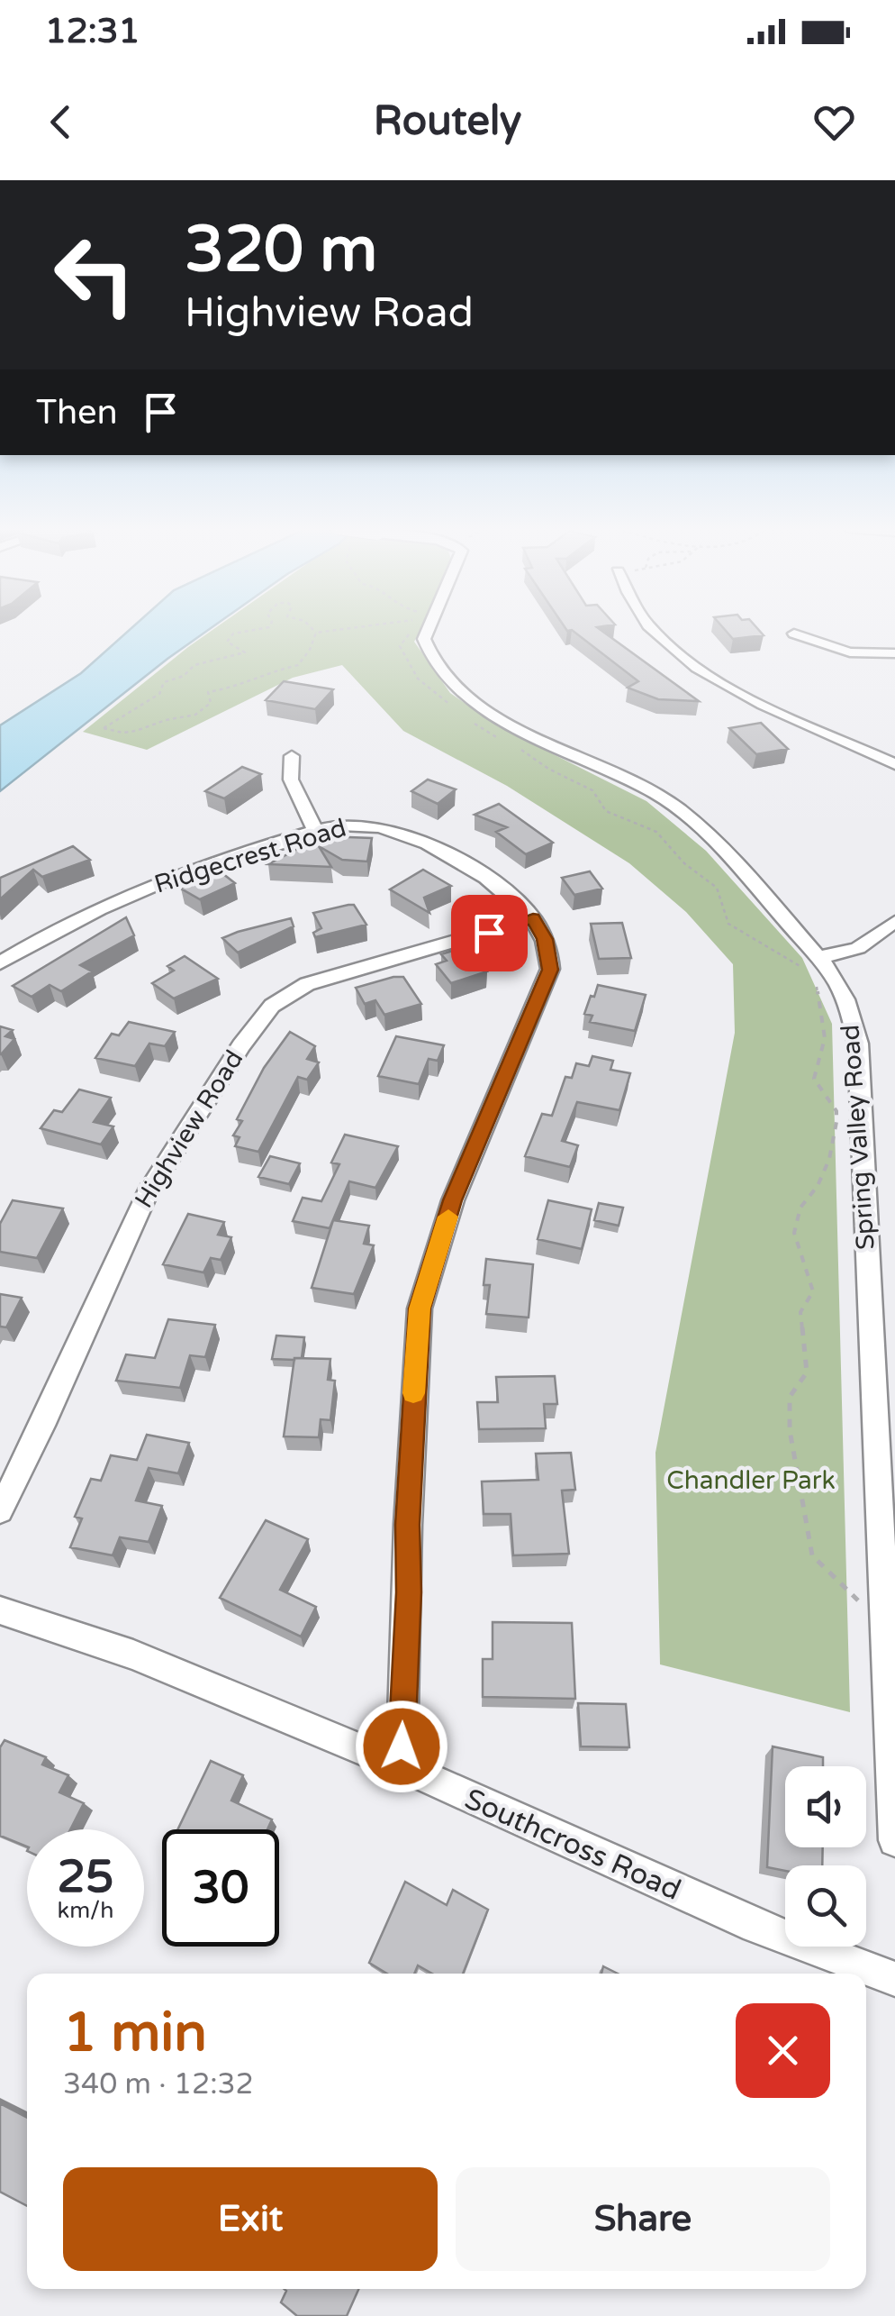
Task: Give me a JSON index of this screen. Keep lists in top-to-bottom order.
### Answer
{
  "streets": {
    "street": [
      "Ridgecrest Road",
      "Highview Road",
      "Spring Valley Road",
      "Southcross Road"
    ]
  },
  "crossings": [
    ["Ridgecrest Road", "Highview Road"],
    ["Ridgecrest Road", "Southcross Road"]
  ],
  "parks": ["Chandler Park"],
  "page": {
    "status": "12:31",
    "header": "Routely",
    "turn": ["320 m", "Highview Road"],
    "then": "Then",
    "speed": "25 km/h",
    "limit": "30",
    "heading": ["1 min", "340 m · 12:32"],
    "buttons": ["Exit", "Share"]
  }
}
